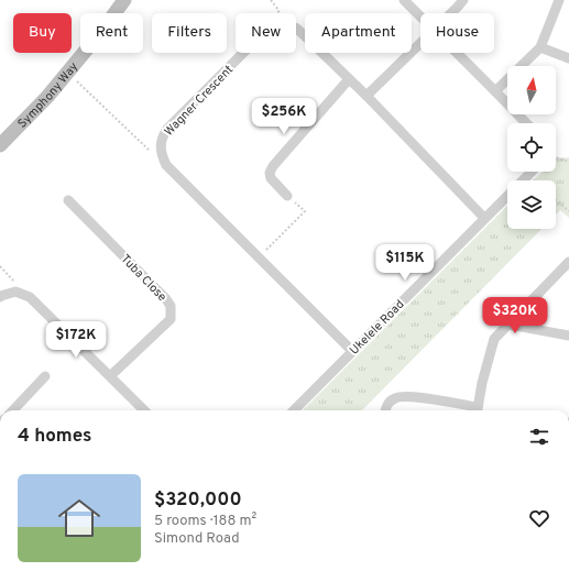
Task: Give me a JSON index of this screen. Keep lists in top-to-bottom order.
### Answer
{
  "streets": {
    "main road": ["Symphony Way"],
    "street": ["Wagner Crescent", "Tuba Close", "Ukelele Road"]
  },
  "crossings": [
    ["Wagner Crescent", "Ukelele Road"]
  ],
  "north": "top",
  "page": {
    "chip": [
      "Buy",
      "Rent",
      "Filters",
      "New",
      "Apartment",
      "House"
    ],
    "price": [
      "$256K",
      "$115K",
      "$320K",
      "$172K"
    ],
    "heading": "4 homes",
    "list": [
      {
        "name": "$320,000",
        "note": "5 rooms · 188 m² · Simond Road"
      }
    ]
  }
}
